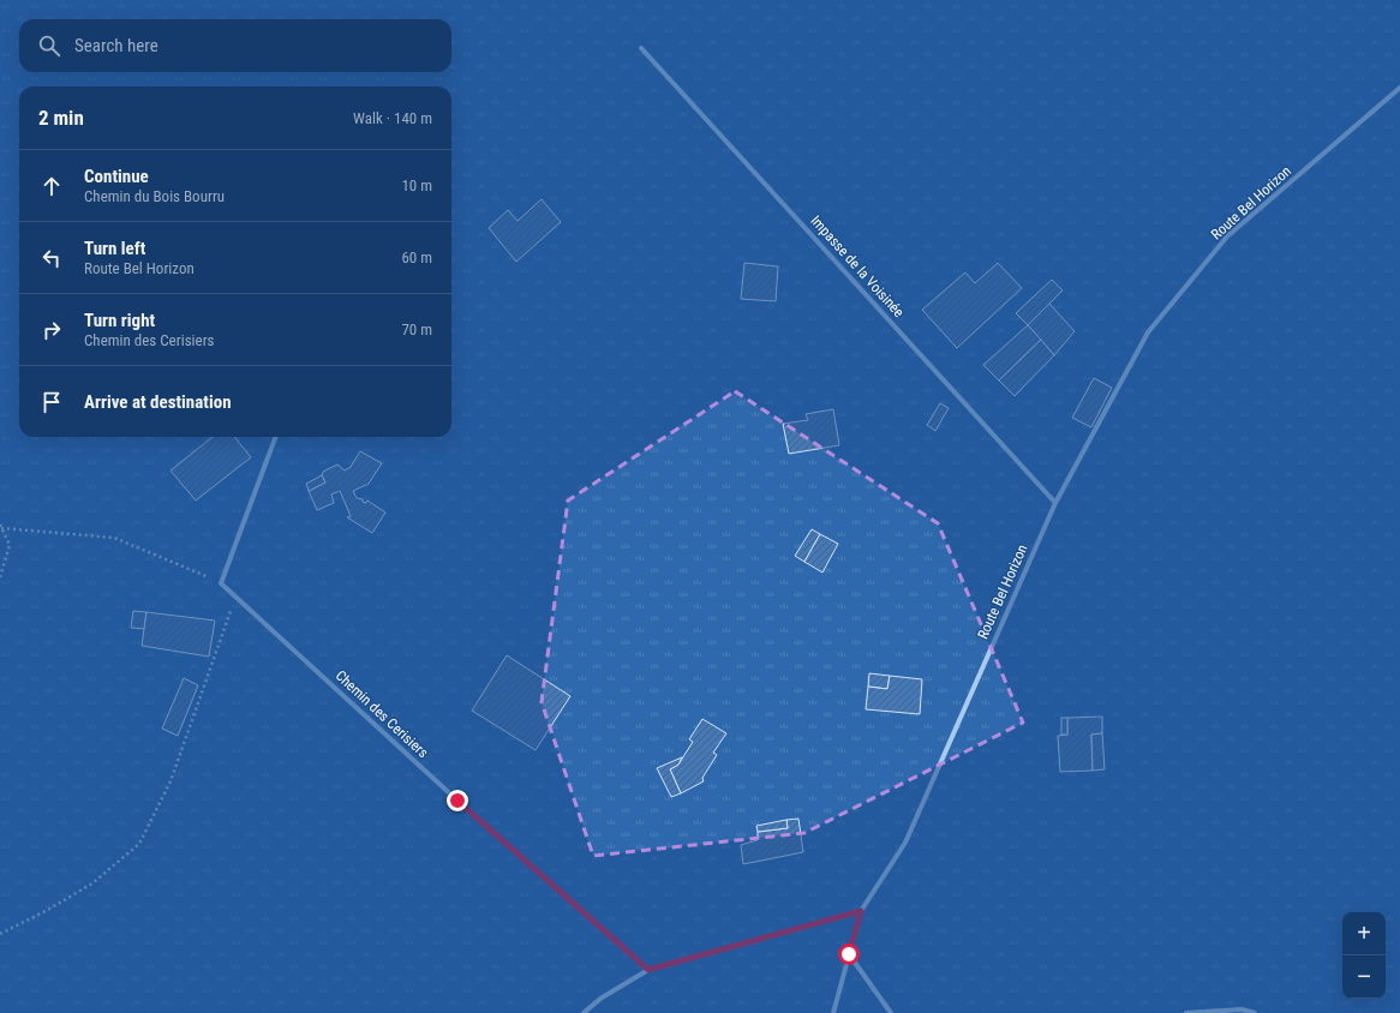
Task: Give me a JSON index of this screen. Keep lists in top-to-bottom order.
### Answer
{
  "streets": {
    "street": ["Route Bel Horizon", "Impasse de la Voisinée", "Chemin des Cerisiers"]
  },
  "crossings": [
    ["Route Bel Horizon", "Impasse de la Voisinée"]
  ],
  "page": {
    "search": "Search here",
    "heading": ["2 min", "Walk · 140 m"],
    "list": [
      ["Continue", "Chemin du Bois Bourru", "10 m"],
      ["Turn left", "Route Bel Horizon", "60 m"],
      ["Turn right", "Chemin des Cerisiers", "70 m"],
      "Arrive at destination"
    ],
    "map_buttons": ["+", "−"]
  }
}
